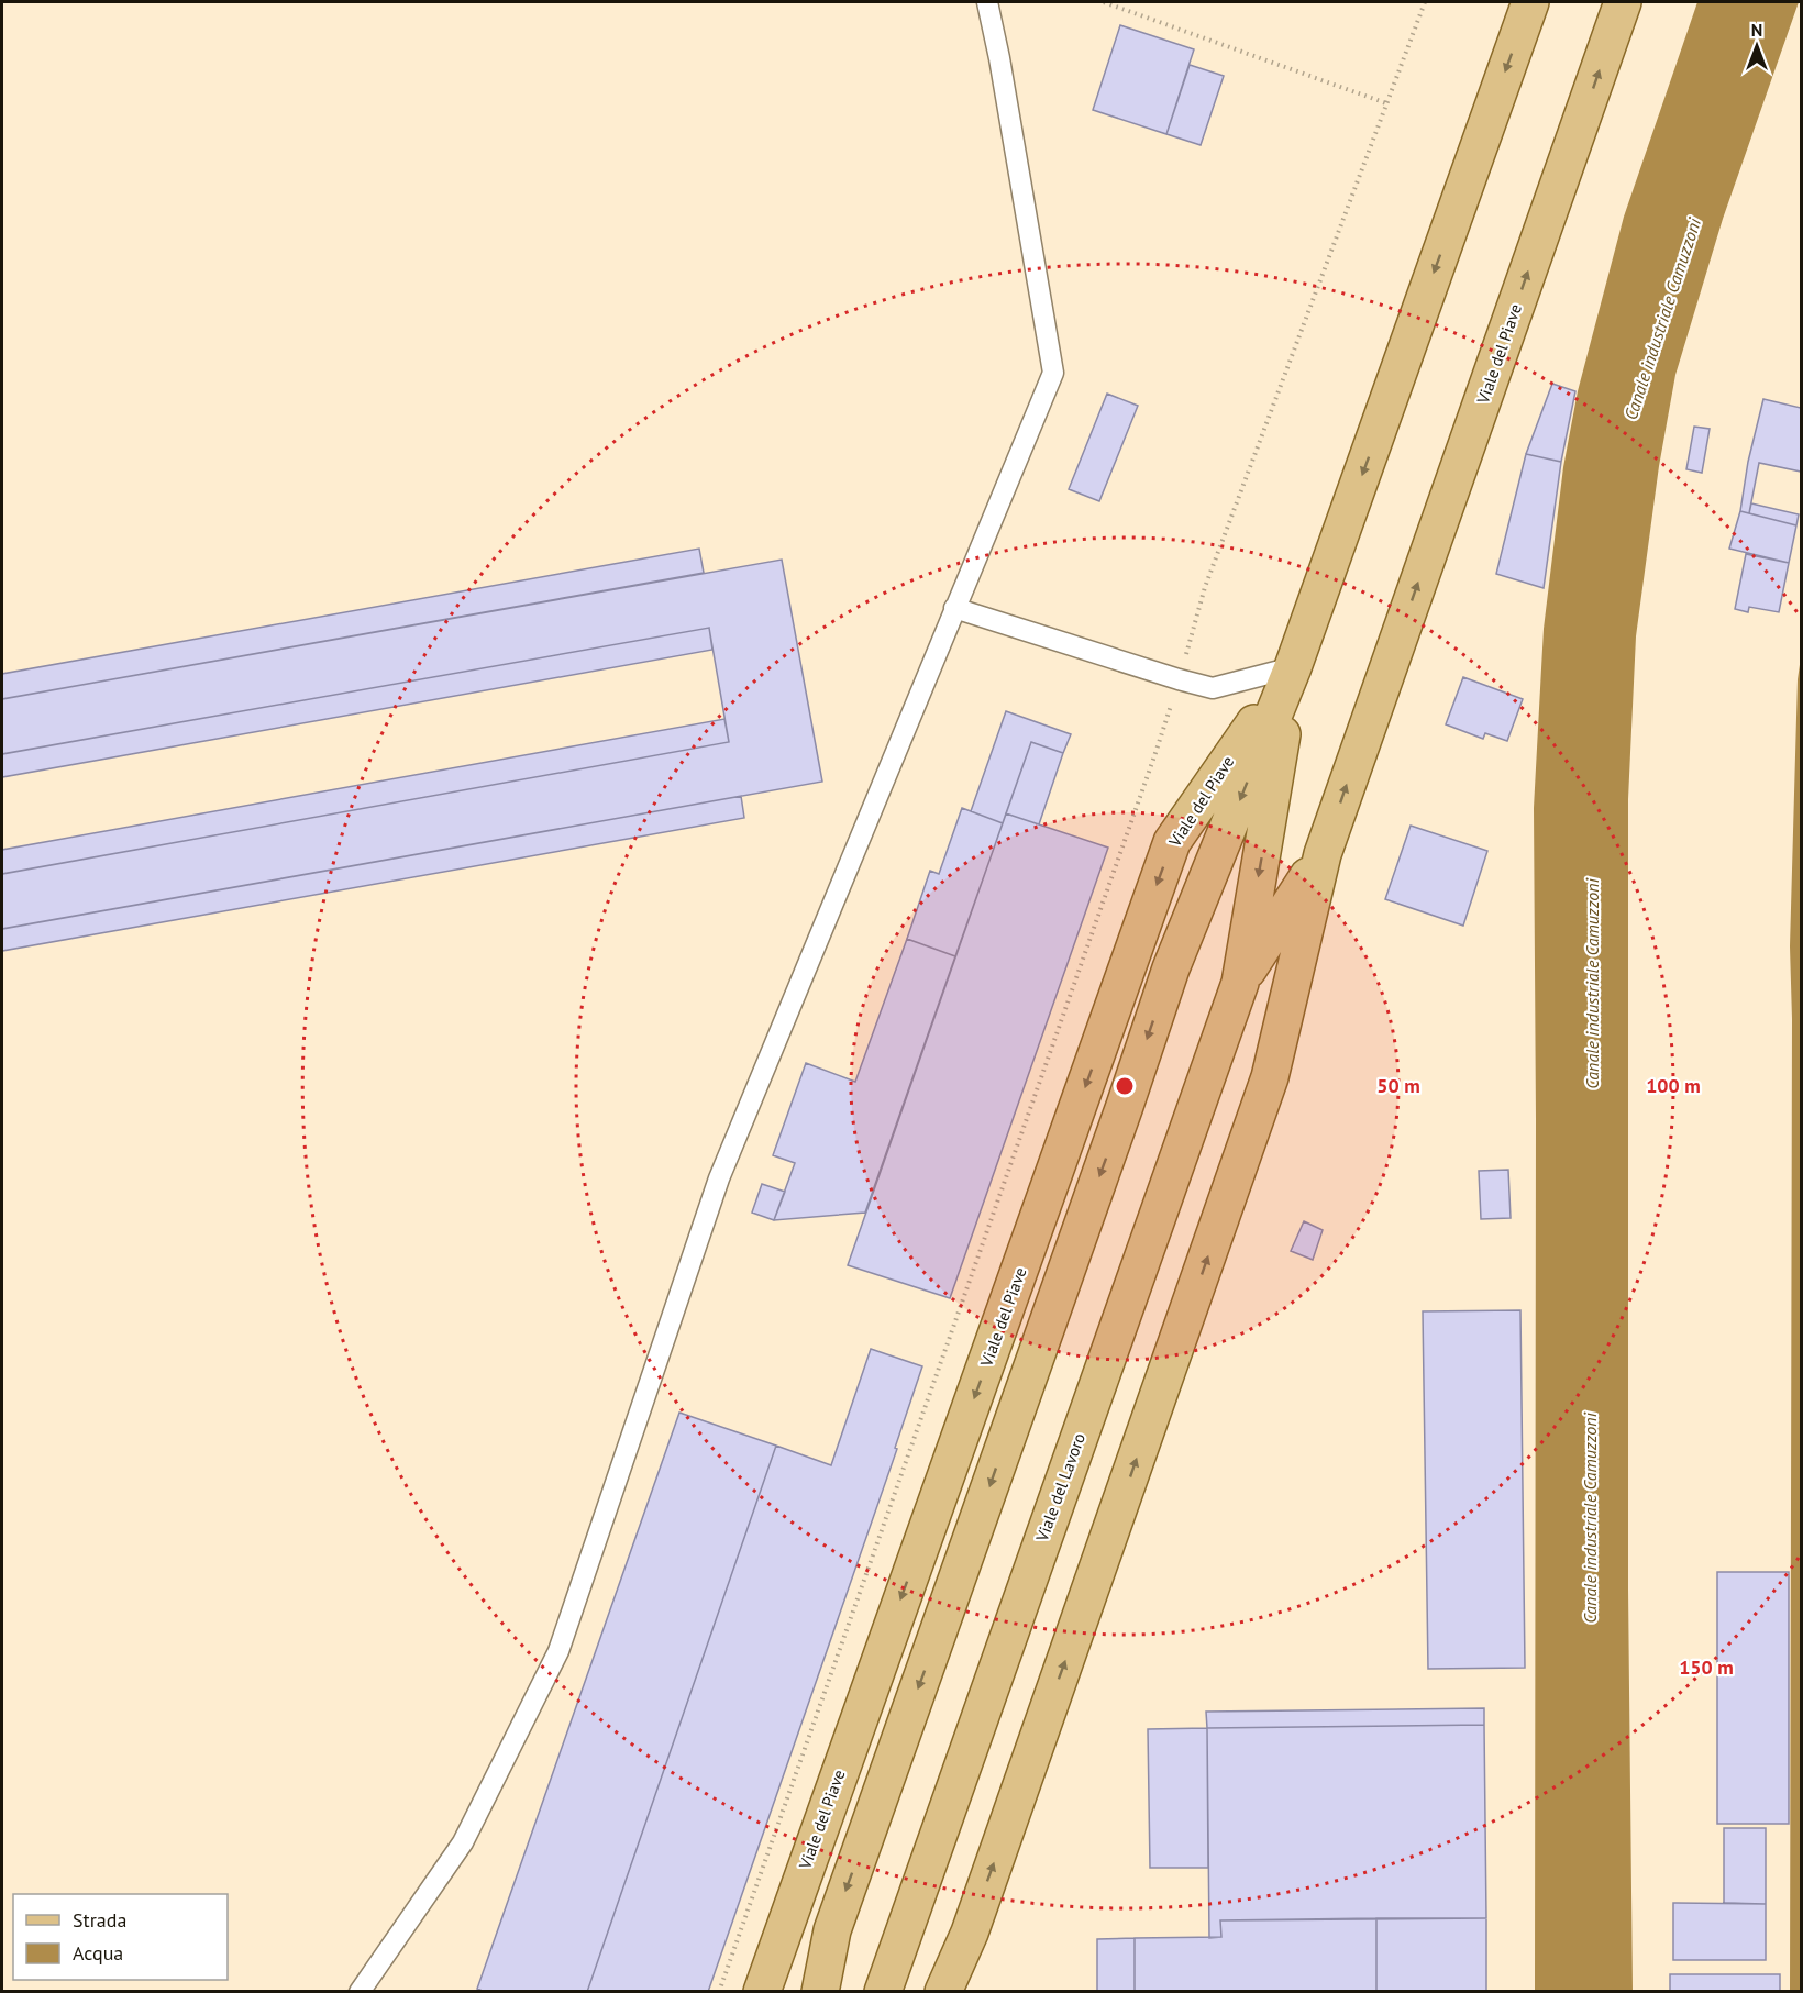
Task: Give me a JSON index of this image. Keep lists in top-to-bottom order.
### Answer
{
  "streets": {
    "main road": ["Viale del Piave", "Viale del Lavoro"]
  },
  "crossings": [
    ["Viale del Piave", "Viale del Lavoro"]
  ],
  "water": ["Canale industriale Camuzzoni"],
  "legend": ["Strada", "Acqua"],
  "north": "top",
  "rings": ["50 m", "100 m", "150 m"]
}
